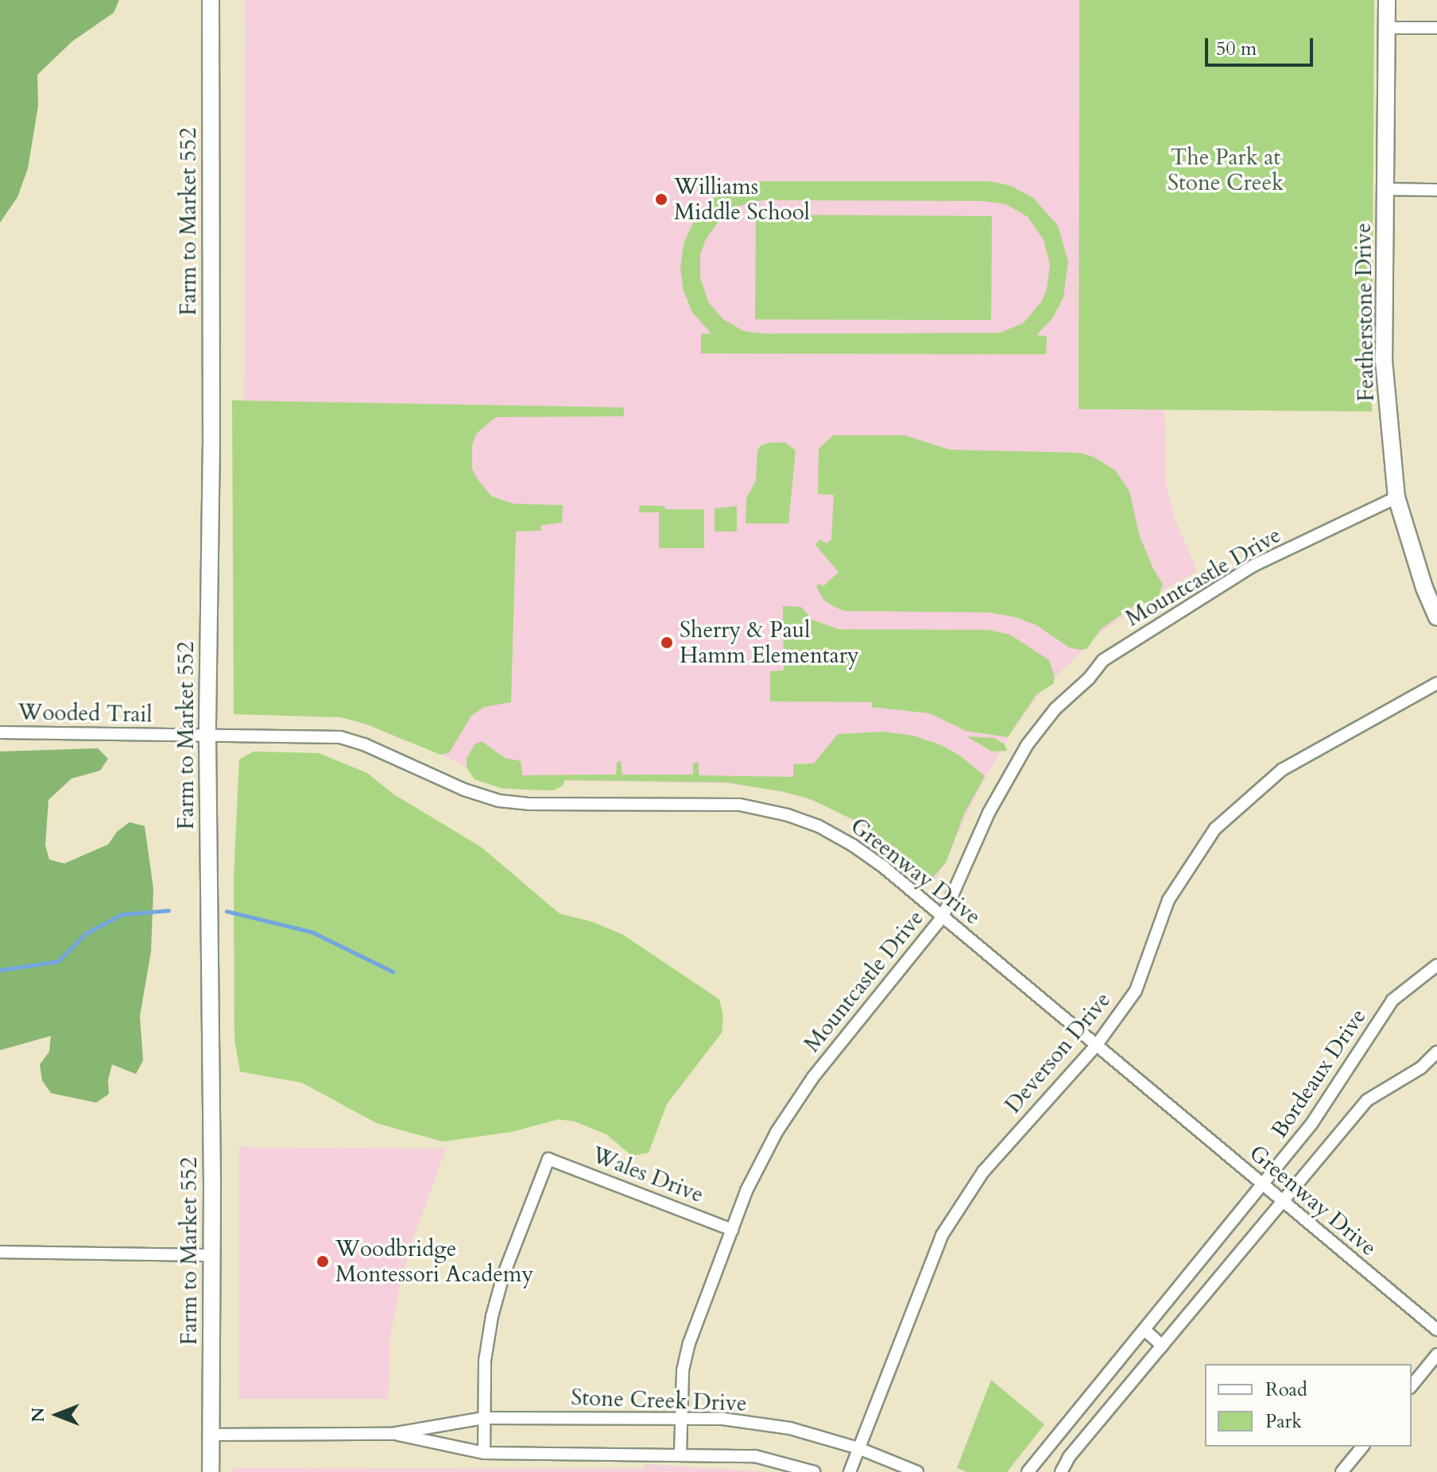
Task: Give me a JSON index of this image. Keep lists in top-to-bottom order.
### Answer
{
  "streets": {
    "main road": ["Farm to Market 552", "Featherstone Drive"],
    "street": [
      "Mountcastle Drive",
      "Wooded Trail",
      "Greenway Drive",
      "Deverson Drive",
      "Bordeaux Drive",
      "Wales Drive",
      "Stone Creek Drive"
    ]
  },
  "crossings": [
    ["Farm to Market 552", "Wooded Trail"],
    ["Farm to Market 552", "Greenway Drive"],
    ["Farm to Market 552", "Stone Creek Drive"],
    ["Featherstone Drive", "Mountcastle Drive"],
    ["Mountcastle Drive", "Greenway Drive"],
    ["Mountcastle Drive", "Wales Drive"],
    ["Mountcastle Drive", "Stone Creek Drive"],
    ["Wooded Trail", "Greenway Drive"],
    ["Greenway Drive", "Deverson Drive"],
    ["Greenway Drive", "Bordeaux Drive"],
    ["Deverson Drive", "Stone Creek Drive"],
    ["Wales Drive", "Stone Creek Drive"]
  ],
  "parks": ["The Park at Stone Creek"],
  "places": ["Williams Middle School", "Sherry & Paul Hamm Elementary", "Woodbridge Montessori Academy"],
  "legend": ["Road", "Park"],
  "scale_bar": "50 m",
  "north": "left"
}
